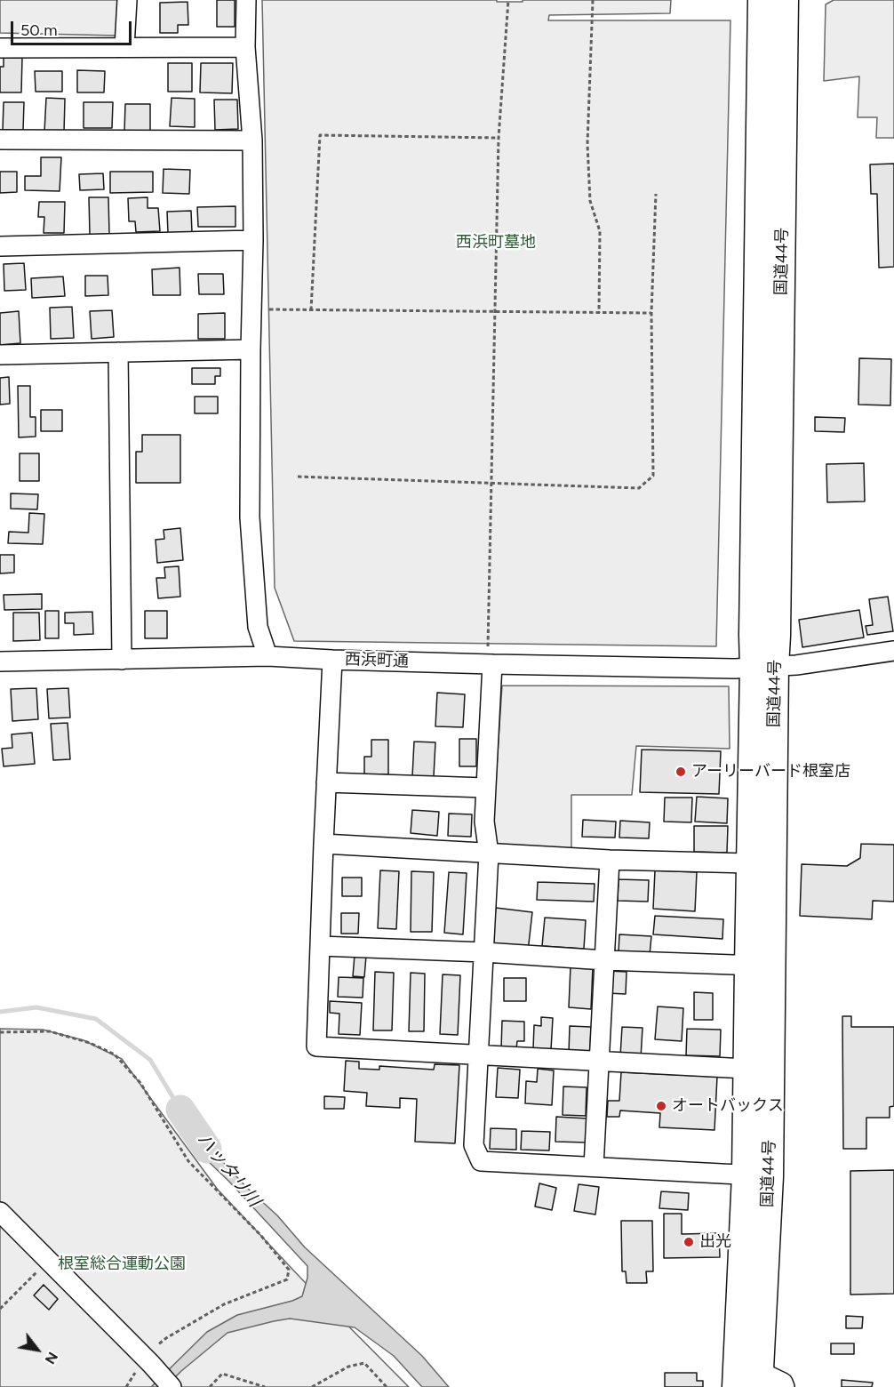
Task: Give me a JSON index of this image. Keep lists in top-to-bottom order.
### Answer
{
  "streets": {
    "highway": ["国道44号"],
    "street": ["西浜町通"]
  },
  "crossings": [
    ["国道44号", "西浜町通"]
  ],
  "water": ["ハッタリ川"],
  "parks": ["西浜町墓地", "根室総合運動公園"],
  "places": ["アーリーバード根室店", "オートバックス", "出光"],
  "scale_bar": "50 m",
  "north": "bottom right"
}
